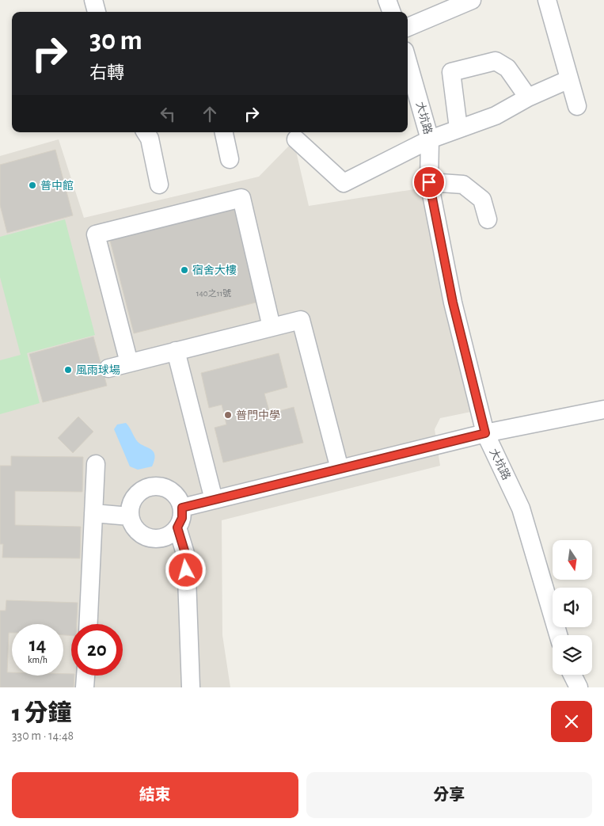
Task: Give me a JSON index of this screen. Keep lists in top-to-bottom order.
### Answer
{
  "streets": {
    "street": ["大坑路"]
  },
  "places": [
    "普中館",
    "宿舍大樓",
    "風雨球場",
    "普門中學"
  ],
  "house_numbers": ["140之11號"],
  "north": "bottom",
  "page": {
    "turn": ["30 m", "右轉"],
    "speed": "14 km/h",
    "limit": "20",
    "heading": ["1 分鐘", "330 m · 14:48"],
    "buttons": ["結束", "分享"]
  }
}
